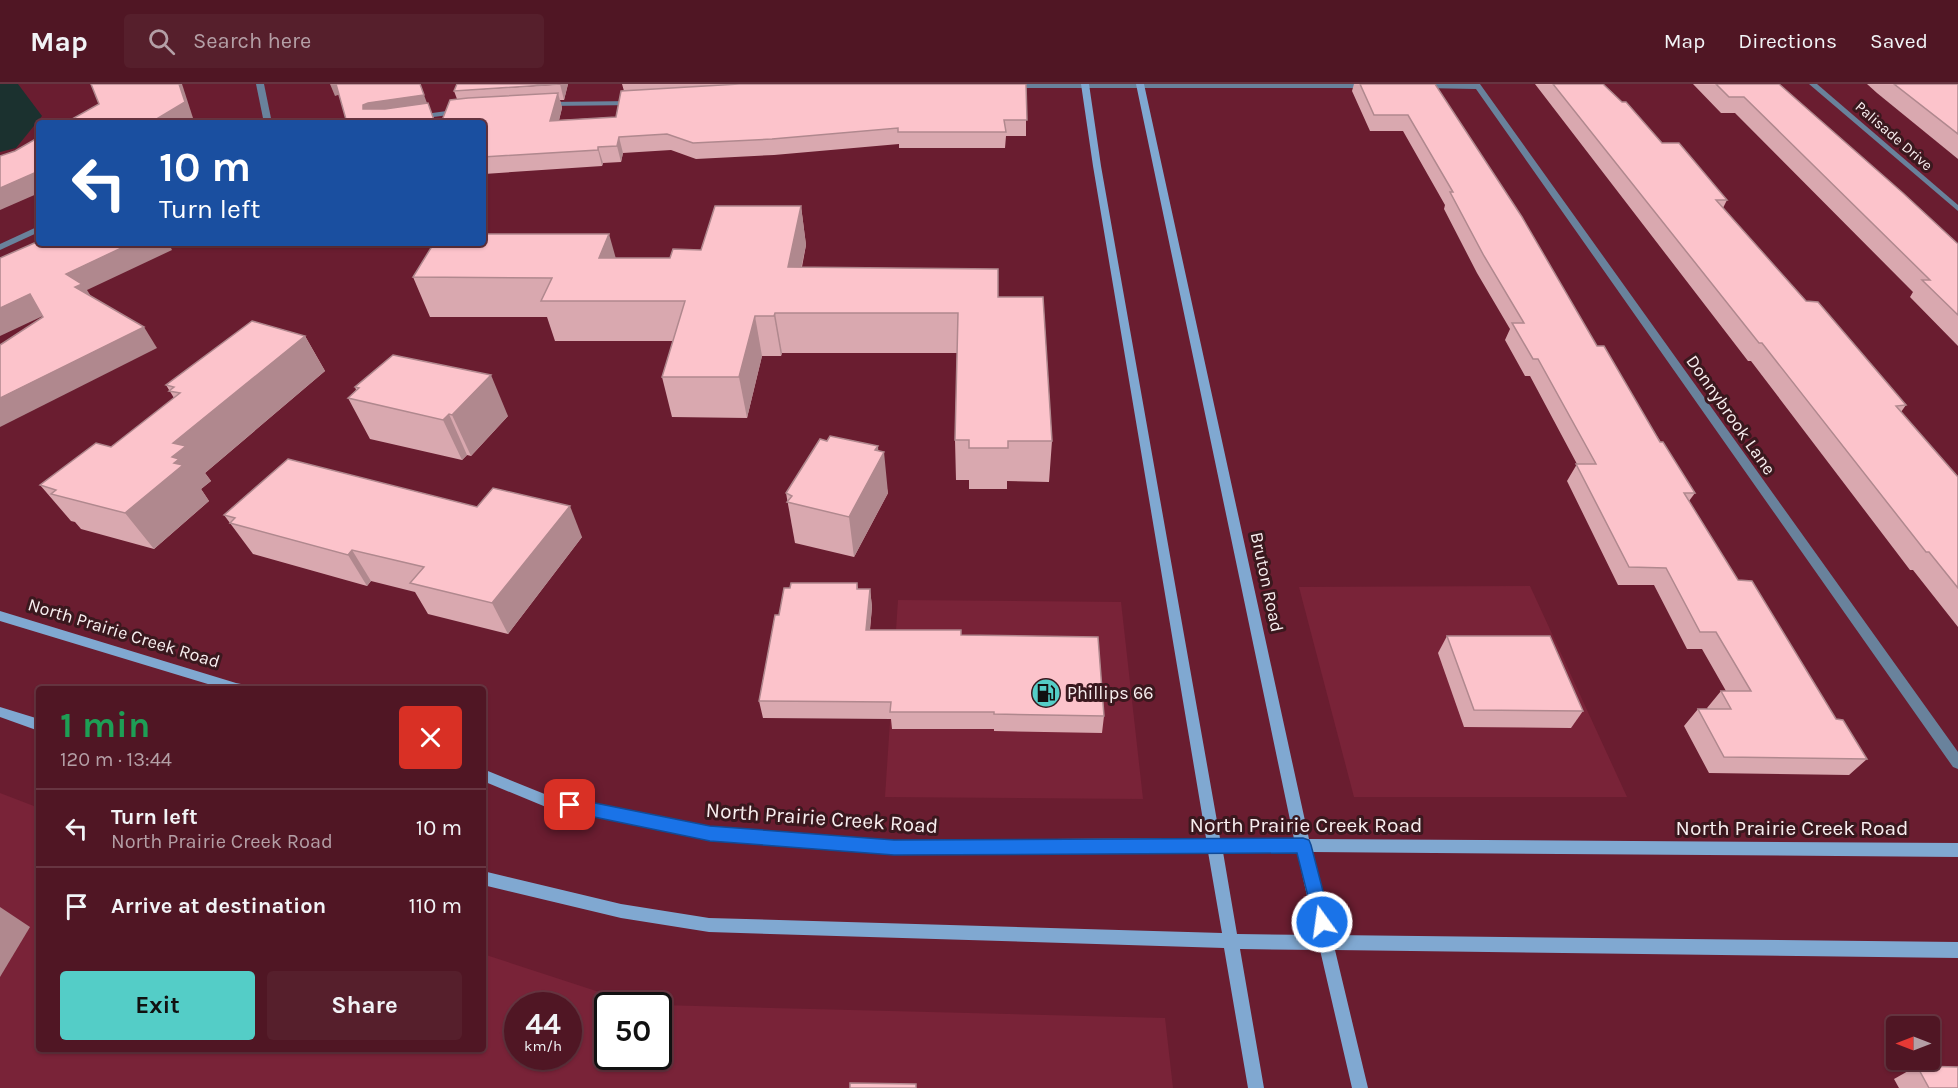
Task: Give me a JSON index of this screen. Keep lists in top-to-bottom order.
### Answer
{
  "streets": {
    "main road": ["Bruton Road", "North Prairie Creek Road"],
    "street": ["Palisade Drive", "Donnybrook Lane"]
  },
  "crossings": [
    ["Bruton Road", "North Prairie Creek Road"]
  ],
  "places": {
    "fuel station": ["Phillips 66"]
  },
  "north": "left",
  "page": {
    "header": "Map",
    "search": "Search here",
    "nav": ["Map", "Directions", "Saved"],
    "turn": ["10 m", "Turn left"],
    "heading": ["1 min", "120 m · 13:44"],
    "list": [
      {
        "name": "Turn left",
        "note": "North Prairie Creek Road",
        "value": "10 m"
      },
      {
        "name": "Arrive at destination",
        "value": "110 m"
      }
    ],
    "buttons": ["Exit", "Share"],
    "speed": "44 km/h",
    "limit": "50"
  }
}
